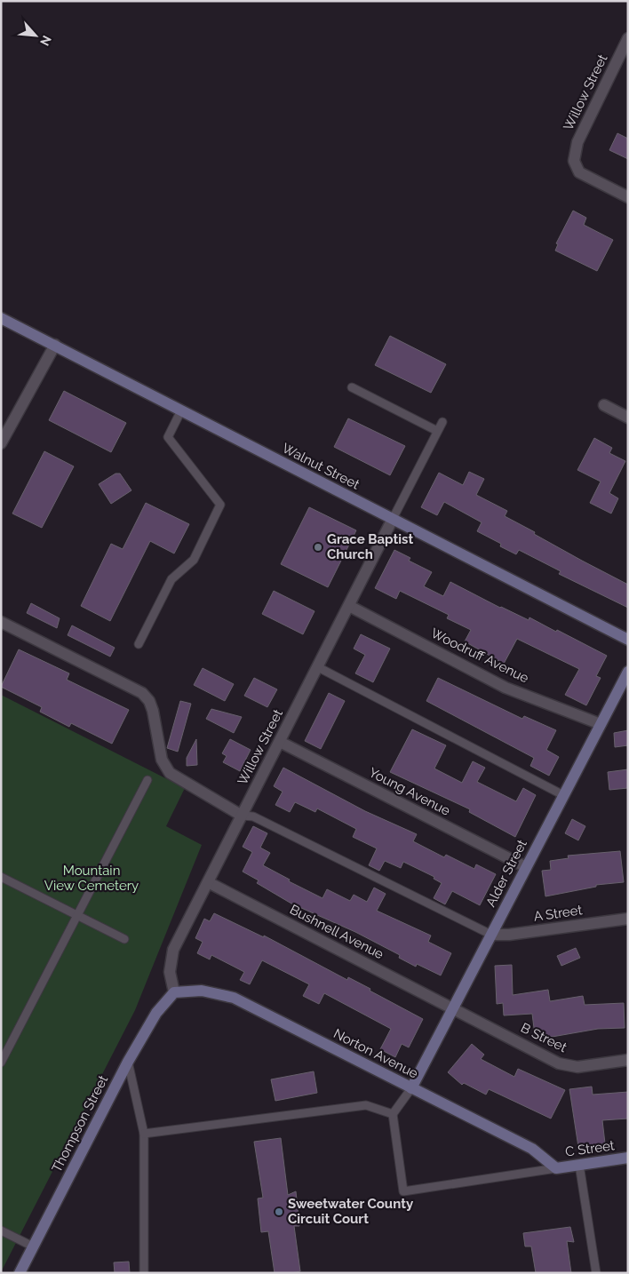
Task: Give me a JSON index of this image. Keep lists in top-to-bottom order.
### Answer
{
  "streets": {
    "street": [
      "Willow Street",
      "Walnut Street",
      "Woodruff Avenue",
      "Young Avenue",
      "Alder Street",
      "A Street",
      "Bushnell Avenue",
      "B Street",
      "Norton Avenue",
      "Thompson Street",
      "C Street"
    ]
  },
  "crossings": [
    ["Willow Street", "Walnut Street"],
    ["Willow Street", "Woodruff Avenue"],
    ["Willow Street", "Young Avenue"],
    ["Willow Street", "Bushnell Avenue"],
    ["Willow Street", "Norton Avenue"],
    ["Willow Street", "Thompson Street"],
    ["Woodruff Avenue", "Alder Street"],
    ["Young Avenue", "Alder Street"],
    ["Alder Street", "A Street"],
    ["Alder Street", "Bushnell Avenue"],
    ["Alder Street", "B Street"],
    ["Alder Street", "Norton Avenue"],
    ["Bushnell Avenue", "B Street"],
    ["Norton Avenue", "Thompson Street"],
    ["Norton Avenue", "C Street"]
  ],
  "parks": ["Mountain View Cemetery"],
  "places": ["Grace Baptist Church", "Sweetwater County Circuit Court"],
  "north": "bottom right"
}
